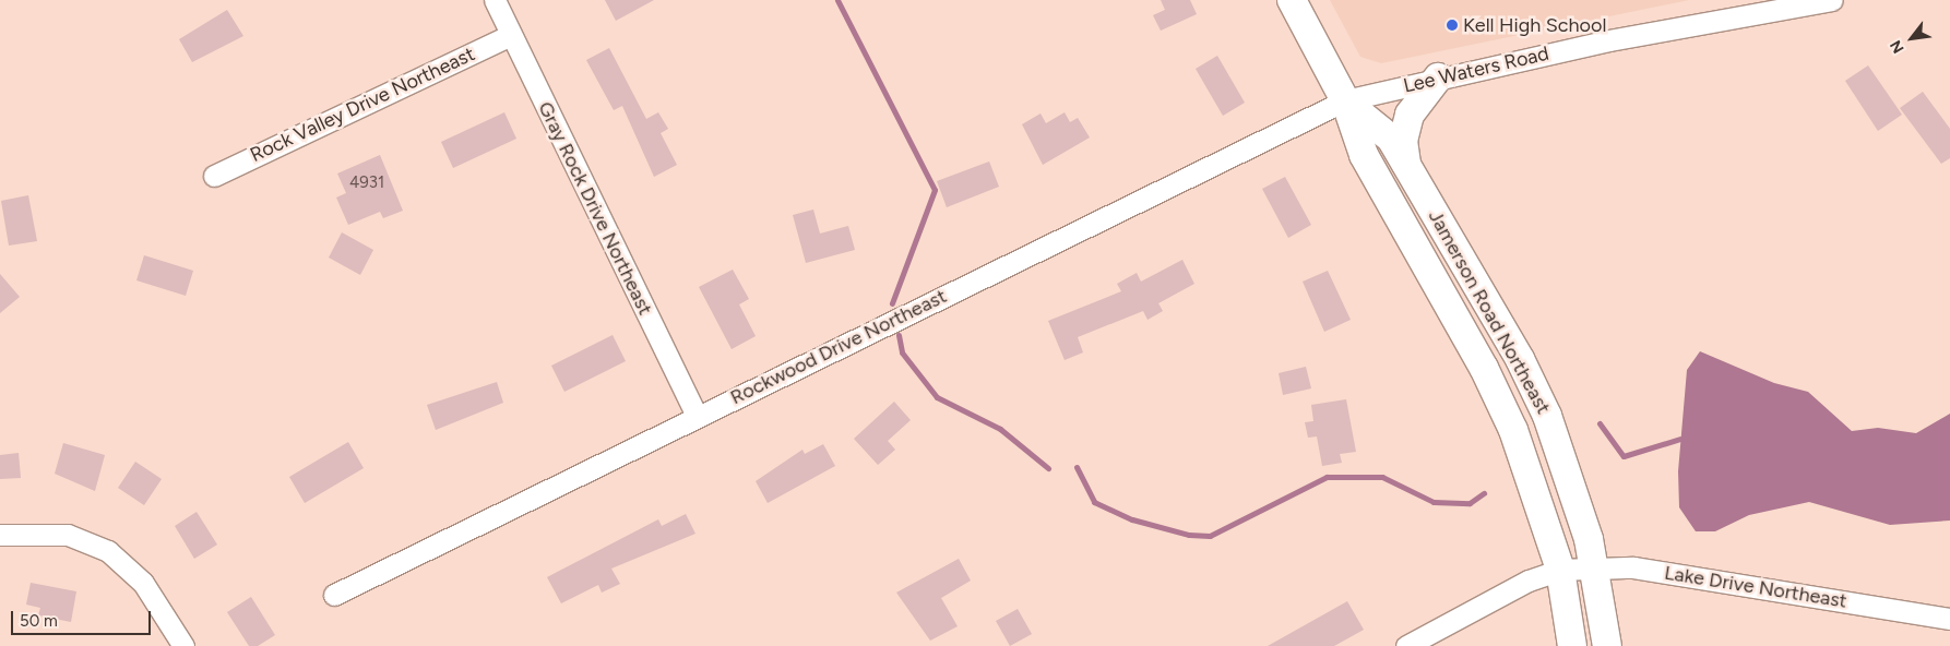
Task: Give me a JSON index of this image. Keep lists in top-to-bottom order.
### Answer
{
  "streets": {
    "street": [
      "Lee Waters Road",
      "Rock Valley Drive Northeast",
      "Gray Rock Drive Northeast",
      "Jamerson Road Northeast",
      "Rockwood Drive Northeast",
      "Lake Drive Northeast"
    ]
  },
  "crossings": [
    ["Lee Waters Road", "Jamerson Road Northeast"],
    ["Lee Waters Road", "Rockwood Drive Northeast"],
    ["Rock Valley Drive Northeast", "Gray Rock Drive Northeast"],
    ["Gray Rock Drive Northeast", "Rockwood Drive Northeast"],
    ["Jamerson Road Northeast", "Rockwood Drive Northeast"],
    ["Jamerson Road Northeast", "Lake Drive Northeast"]
  ],
  "places": ["Kell High School"],
  "house_numbers": ["4931"],
  "scale_bar": "50 m",
  "north": "bottom left"
}
